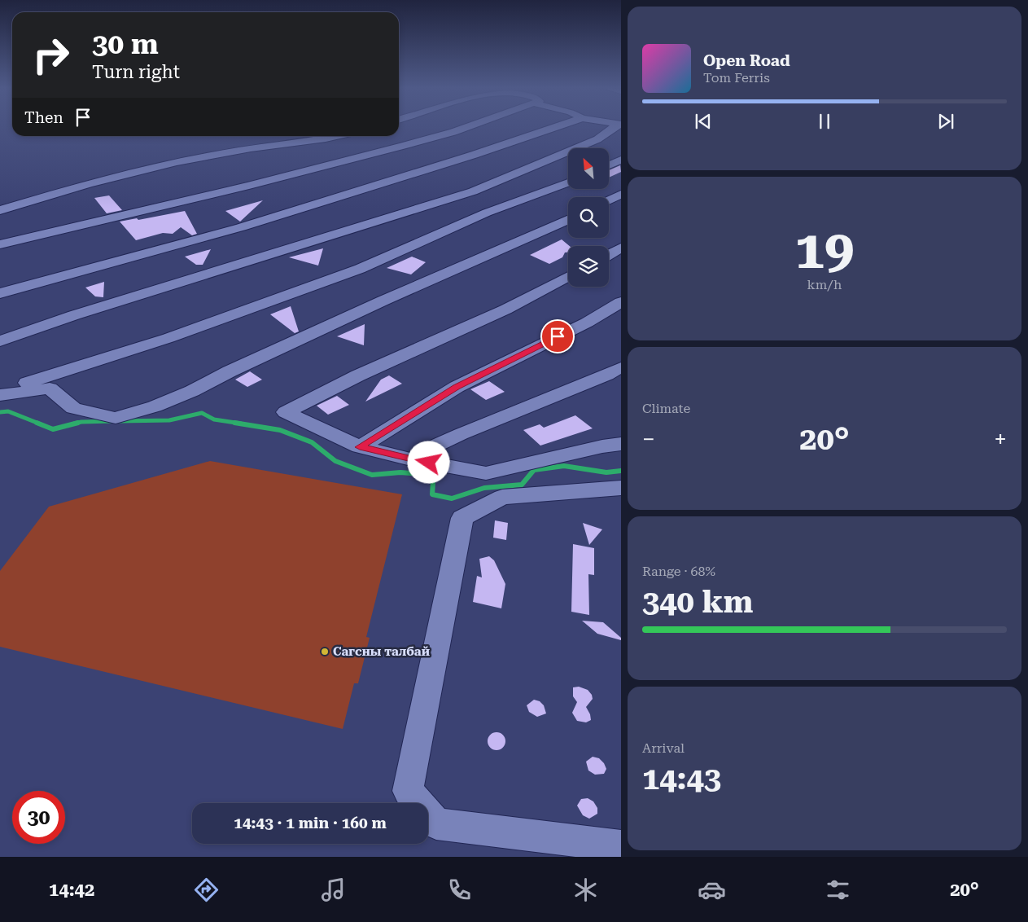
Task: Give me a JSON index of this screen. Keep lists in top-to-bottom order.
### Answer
{
  "places": ["Сагсны талбай"],
  "north": "top left",
  "page": {
    "turn": ["30 m", "Turn right"],
    "song": ["Open Road", "Tom Ferris"],
    "then": "Then",
    "tile": [
      ["19", "km/h"],
      "Climate",
      ["Range · 68%", "340 km"],
      ["Arrival", "14:43"]
    ],
    "heat": ["−", "20°", "+"],
    "limit": "30",
    "trip": "14:43 · 1 min · 160 m",
    "tabs": ["14:42", "20°"]
  }
}
